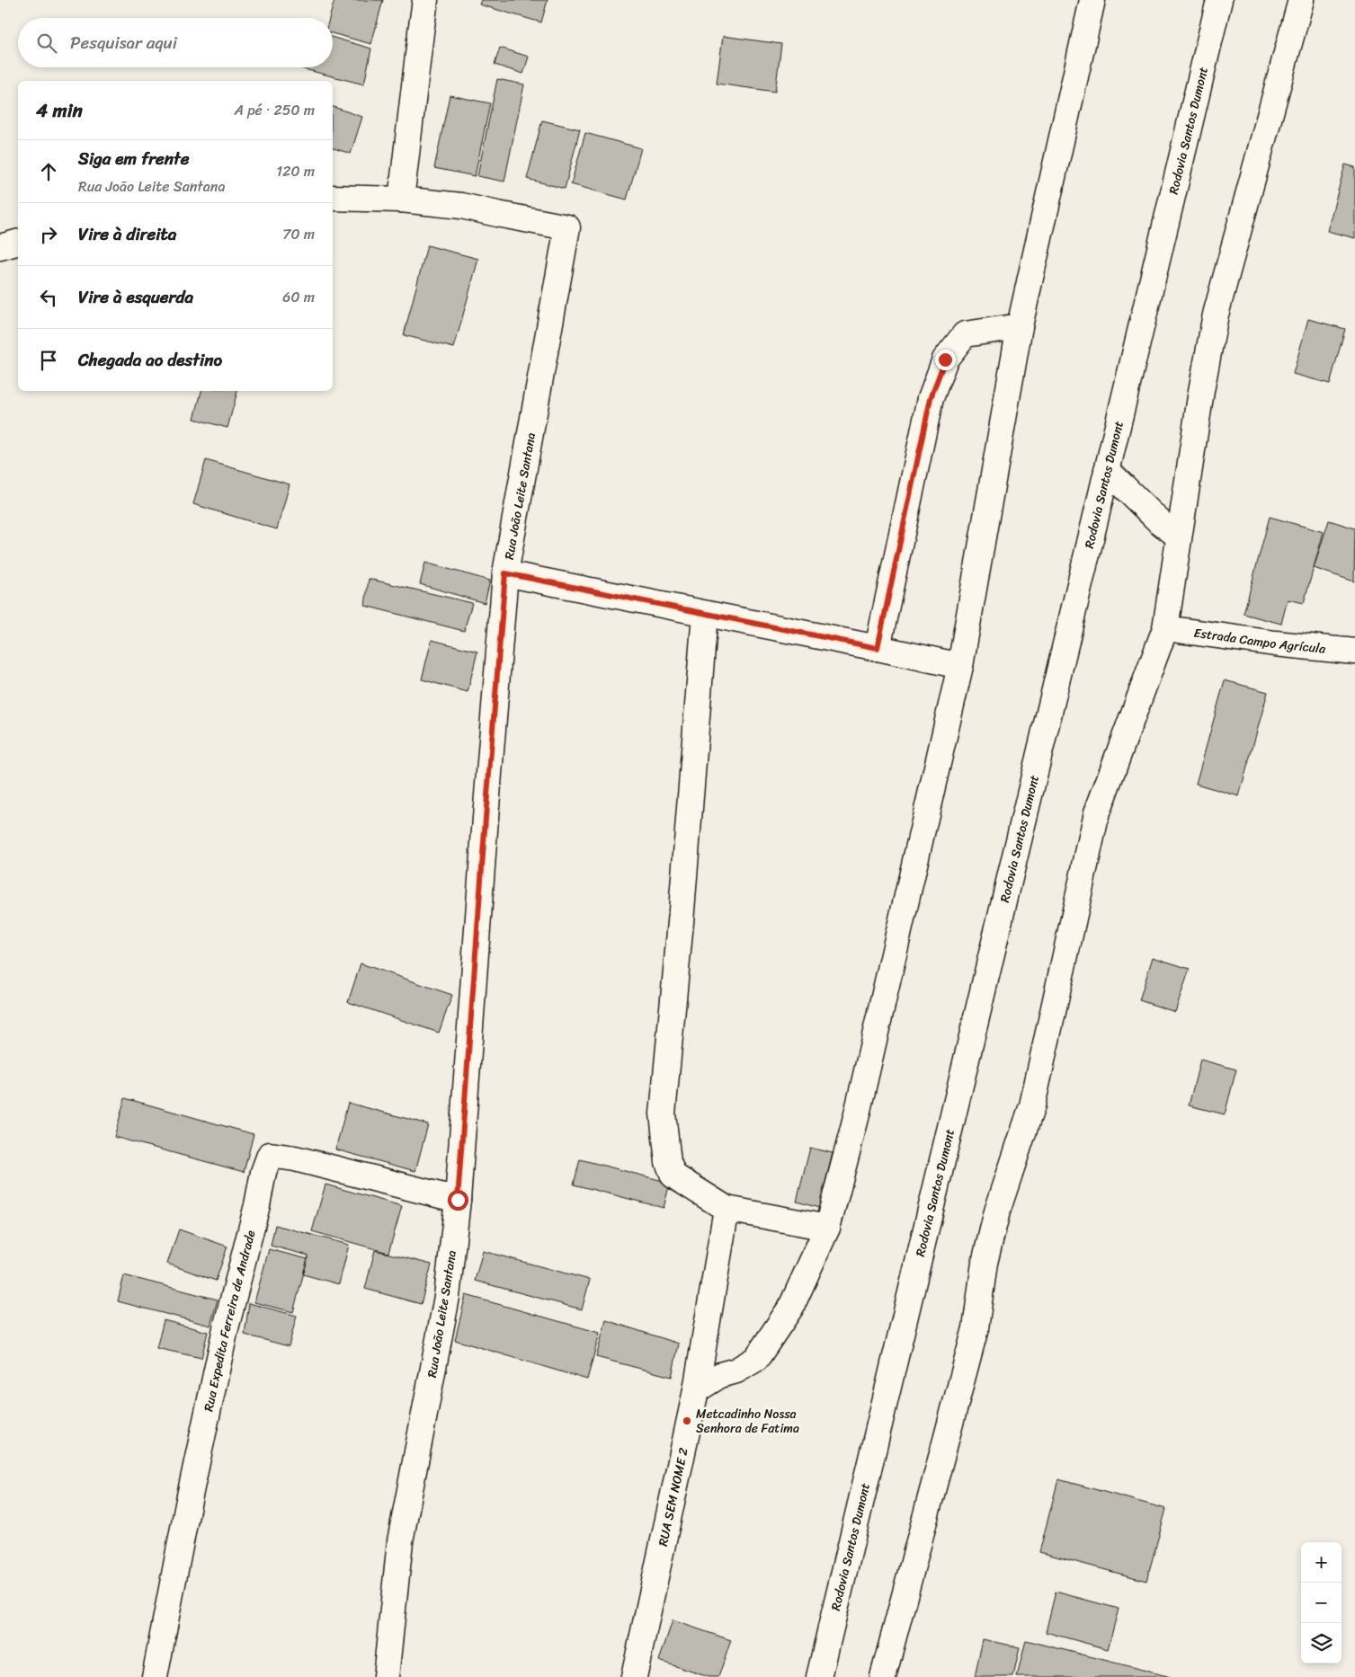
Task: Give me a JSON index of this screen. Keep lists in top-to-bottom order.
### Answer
{
  "streets": {
    "main road": [
      "Rodovia Santos Dumont",
      "Rua João Leite Santana",
      "Estrada Campo Agrícula",
      "Rua Expedita Ferreira de Andrade",
      "RUA SEM NOME 2"
    ]
  },
  "crossings": [
    ["Rua João Leite Santana", "Rua Expedita Ferreira de Andrade"]
  ],
  "places": ["Metcadinho Nossa Senhora de Fatima"],
  "page": {
    "search": "Pesquisar aqui",
    "heading": ["4 min", "A pé · 250 m"],
    "list": [
      ["Siga em frente", "Rua João Leite Santana", "120 m"],
      ["Vire à direita", "70 m"],
      ["Vire à esquerda", "60 m"],
      "Chegada ao destino"
    ],
    "map_buttons": ["+", "−"]
  }
}
